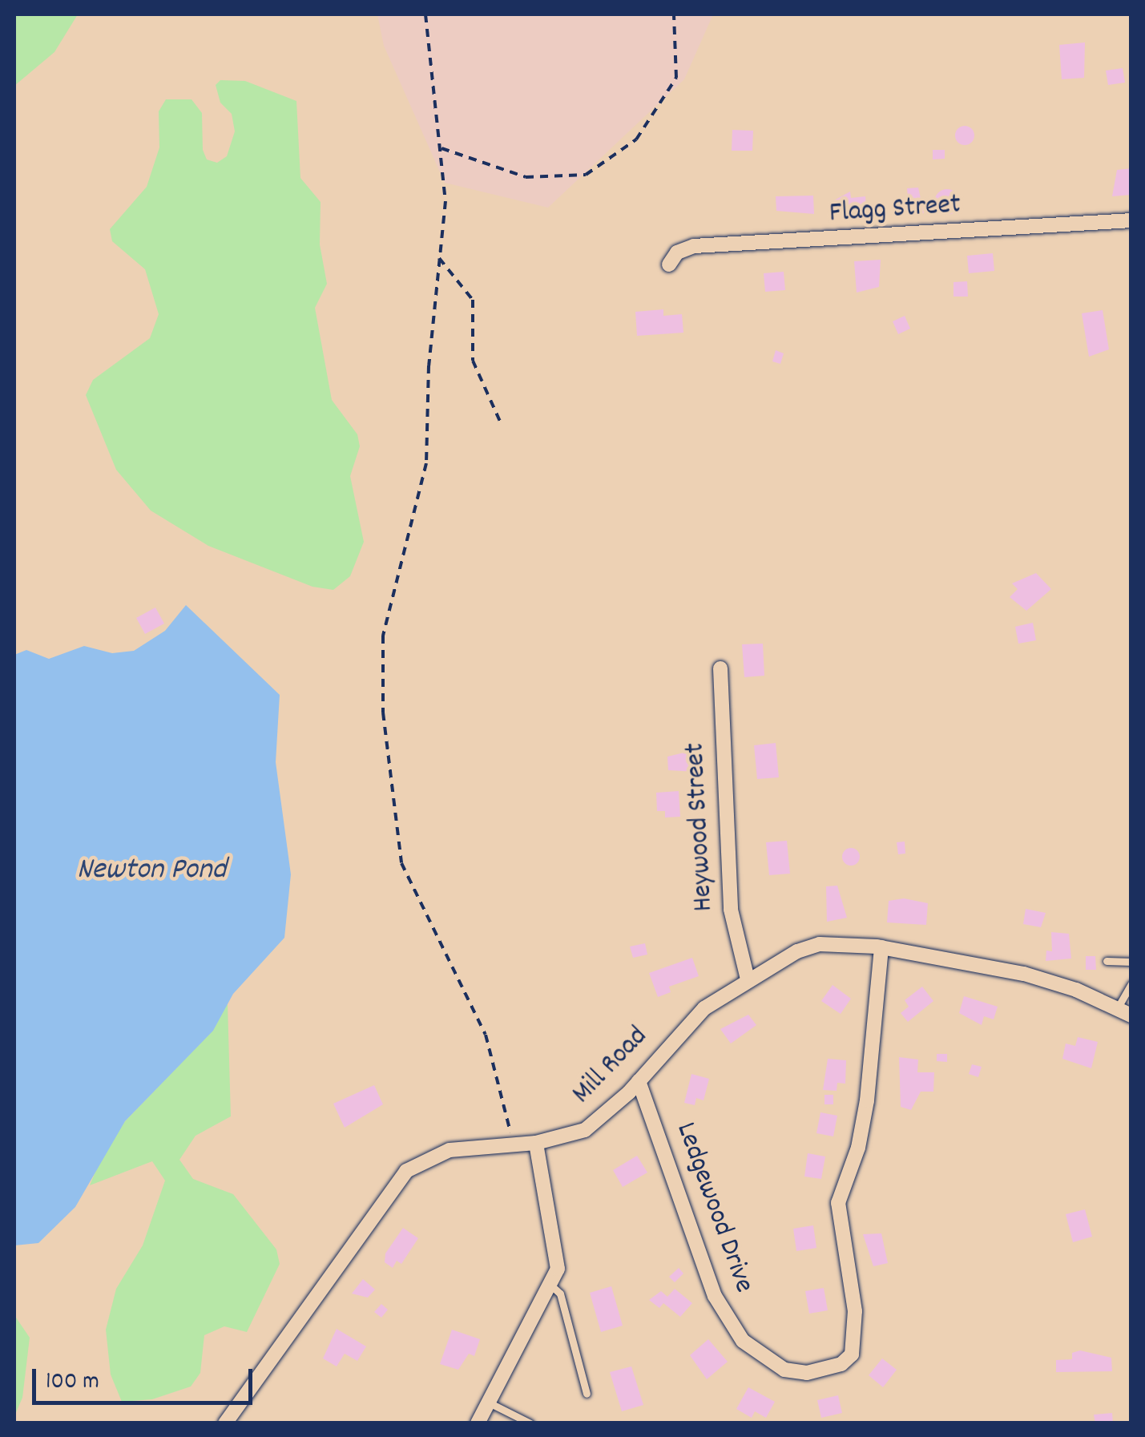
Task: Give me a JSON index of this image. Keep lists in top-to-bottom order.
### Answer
{
  "streets": {
    "street": [
      "Flagg Street",
      "Heywood Street",
      "Mill Road",
      "Ledgewood Drive"
    ]
  },
  "crossings": [
    ["Heywood Street", "Mill Road"],
    ["Mill Road", "Ledgewood Drive"]
  ],
  "water": ["Newton Pond"],
  "scale_bar": "100 m"
}
